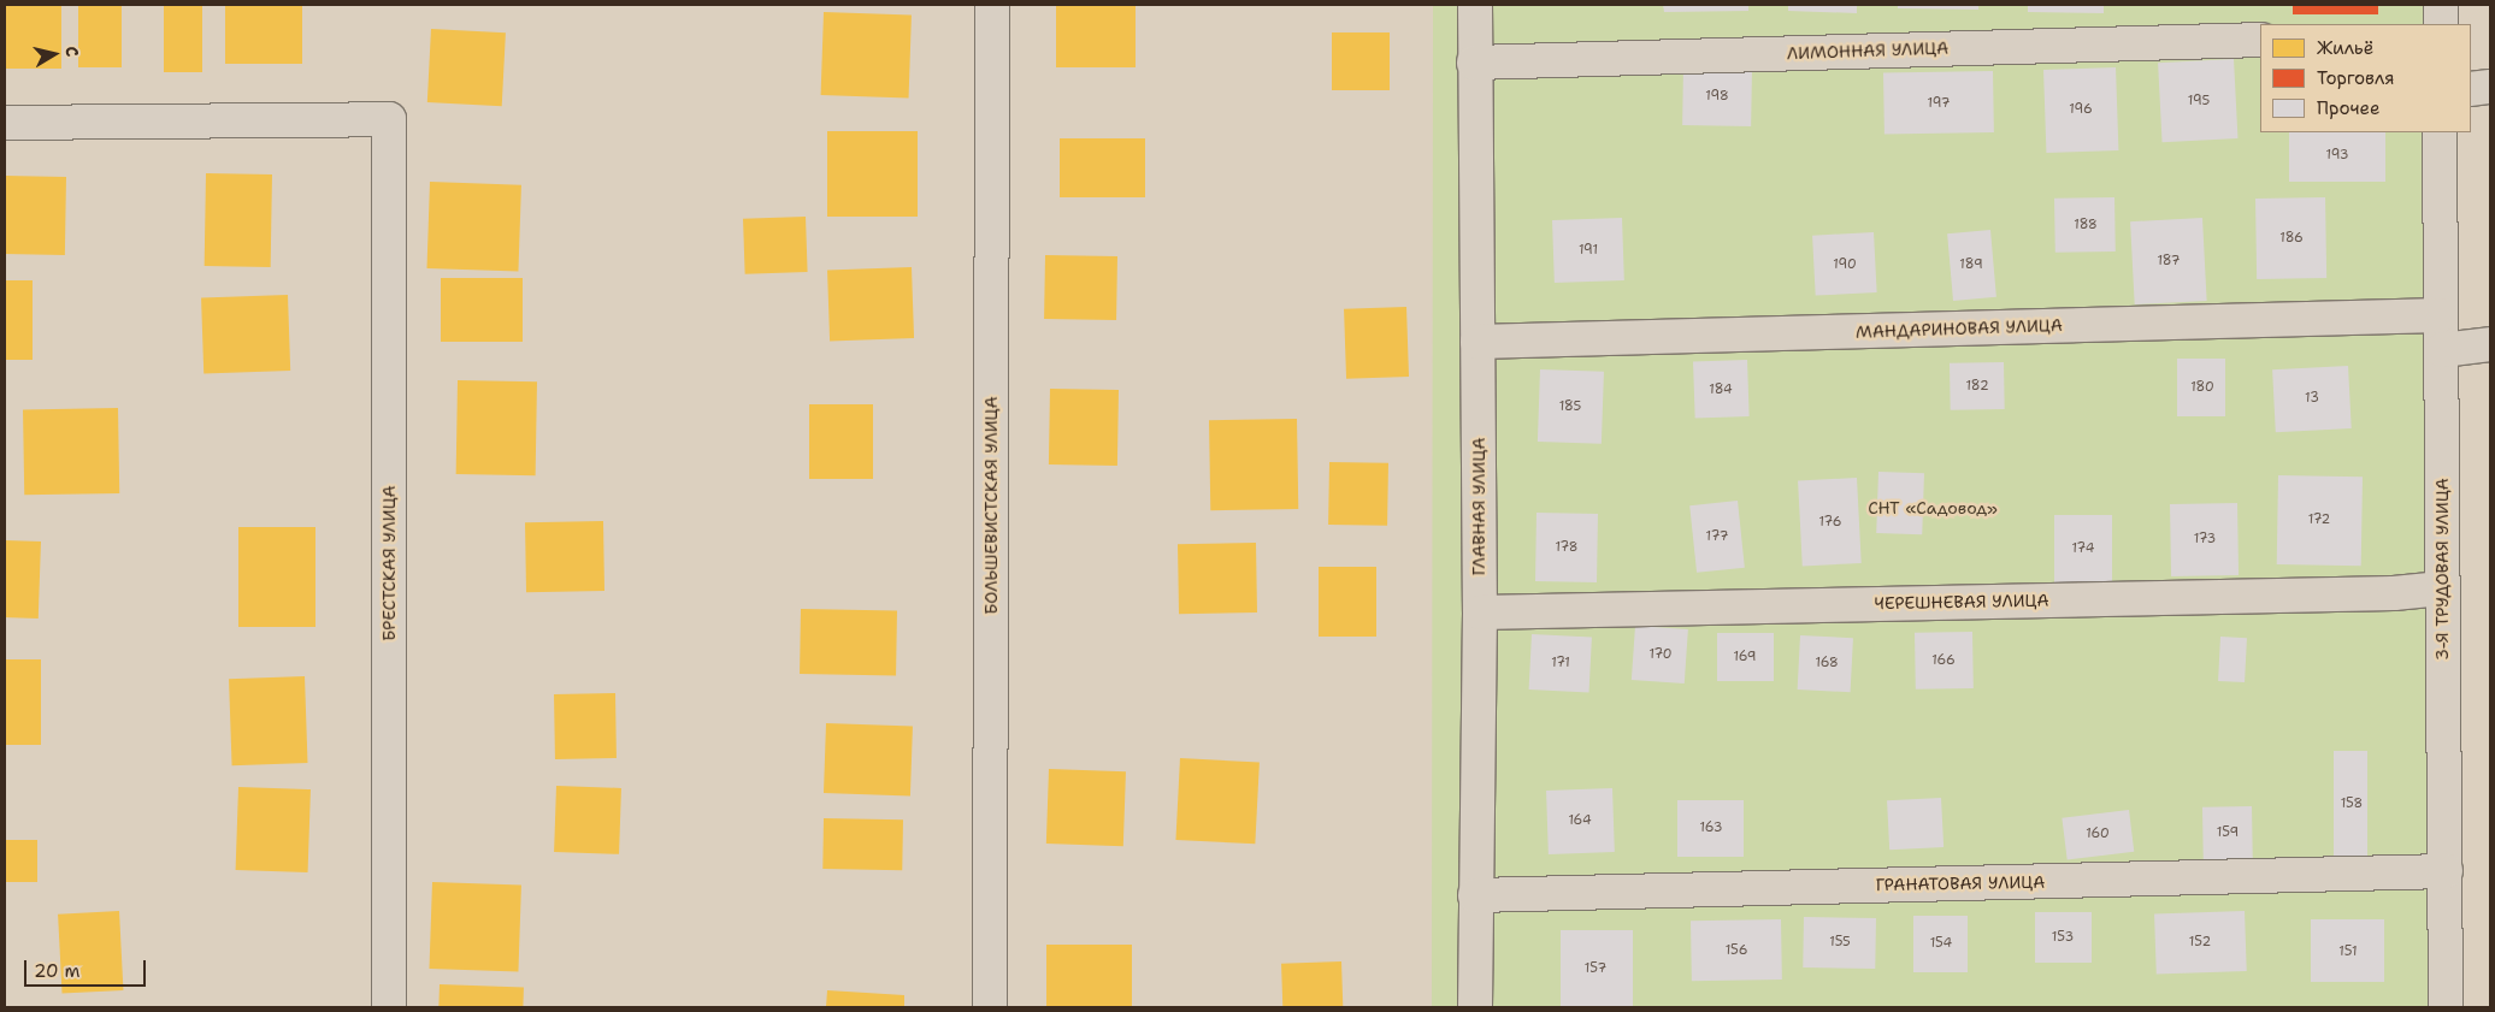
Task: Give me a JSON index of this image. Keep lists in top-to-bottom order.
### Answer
{
  "streets": {
    "street": [
      "ЛИМОННАЯ УЛИЦА",
      "МАНДАРИНОВАЯ УЛИЦА",
      "БОЛЬШЕВИСТСКАЯ УЛИЦА",
      "ГЛАВНАЯ УЛИЦА",
      "БРЕСТСКАЯ УЛИЦА",
      "3-Я ТРУДОВАЯ УЛИЦА",
      "ЧЕРЕШНЕВАЯ УЛИЦА",
      "ГРАНАТОВАЯ УЛИЦА"
    ]
  },
  "crossings": [
    ["ЛИМОННАЯ УЛИЦА", "ГЛАВНАЯ УЛИЦА"],
    ["МАНДАРИНОВАЯ УЛИЦА", "ГЛАВНАЯ УЛИЦА"],
    ["МАНДАРИНОВАЯ УЛИЦА", "3-Я ТРУДОВАЯ УЛИЦА"],
    ["ГЛАВНАЯ УЛИЦА", "ЧЕРЕШНЕВАЯ УЛИЦА"],
    ["ГЛАВНАЯ УЛИЦА", "ГРАНАТОВАЯ УЛИЦА"],
    ["3-Я ТРУДОВАЯ УЛИЦА", "ЧЕРЕШНЕВАЯ УЛИЦА"],
    ["3-Я ТРУДОВАЯ УЛИЦА", "ГРАНАТОВАЯ УЛИЦА"]
  ],
  "parks": ["СНТ «Садовод»"],
  "house_numbers": [
    "198",
    "195",
    "197",
    "196",
    "193",
    "188",
    "186",
    "191",
    "187",
    "190",
    "189",
    "182",
    "180",
    "184",
    "13",
    "185",
    "172",
    "176",
    "177",
    "173",
    "178",
    "174",
    "170",
    "169",
    "166",
    "171",
    "168",
    "158",
    "164",
    "163",
    "159",
    "160",
    "153",
    "155",
    "152",
    "154",
    "156",
    "151",
    "157"
  ],
  "legend": ["Жильё", "Торговля", "Прочее"],
  "scale_bar": "20 m",
  "north": "right"
}
